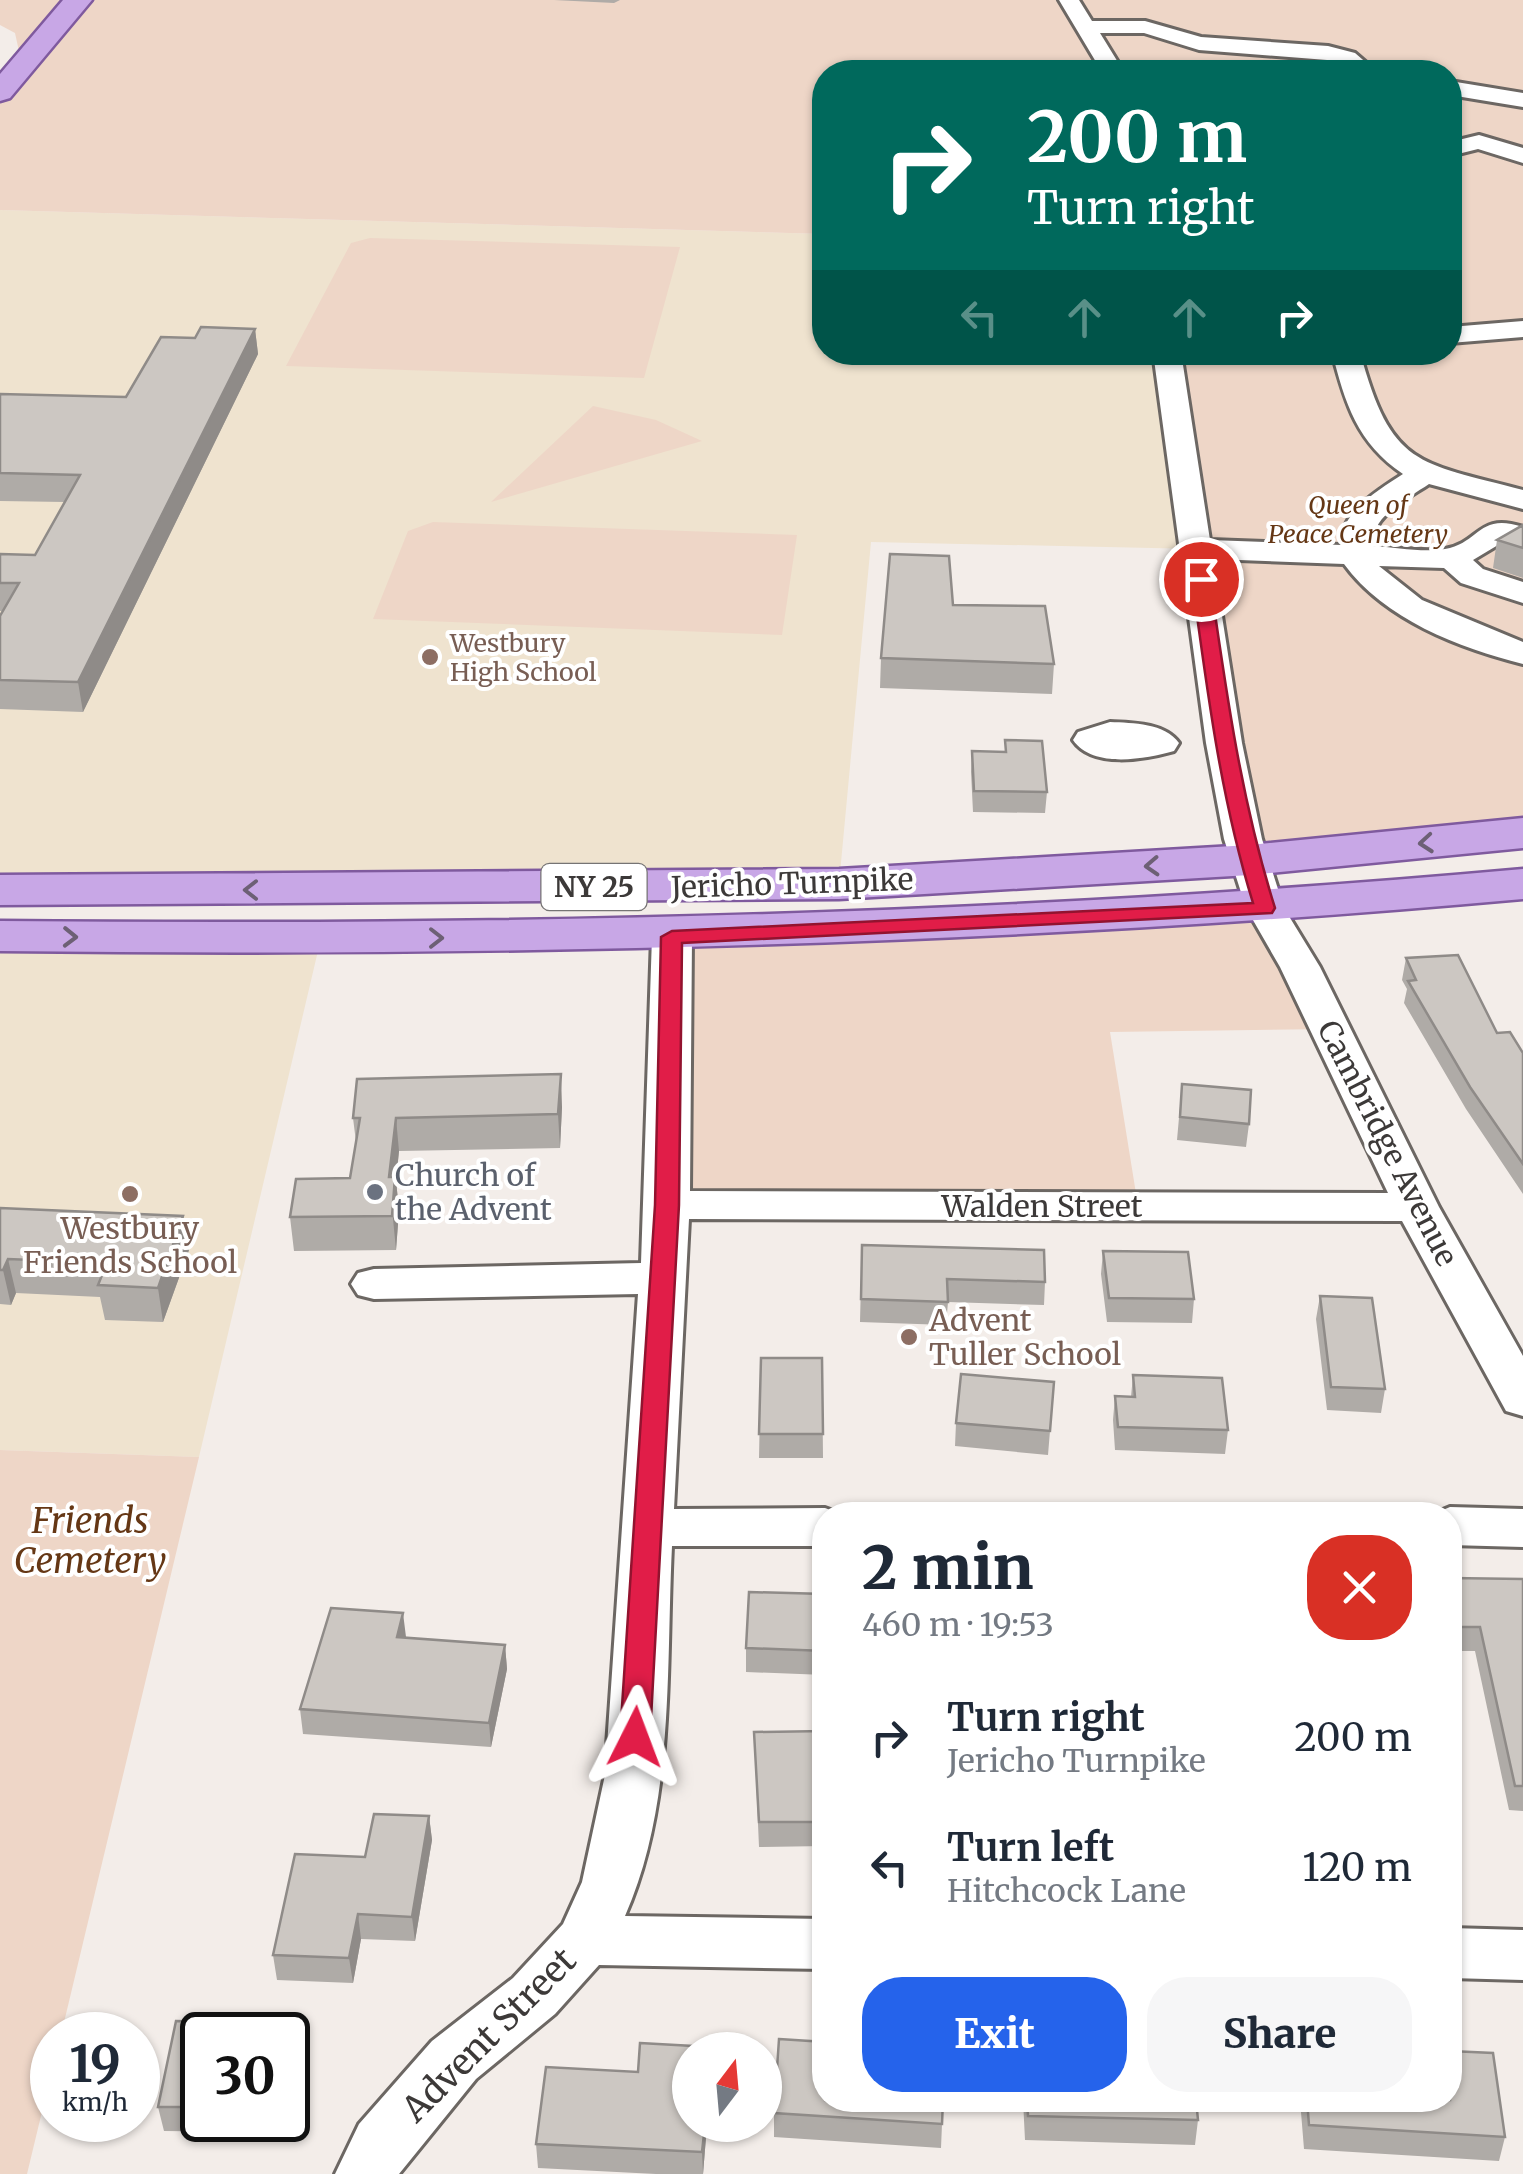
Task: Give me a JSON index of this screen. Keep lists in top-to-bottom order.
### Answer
{
  "streets": {
    "main road": ["Jericho Turnpike", "NY 25"],
    "street": ["Cambridge Avenue", "Walden Street", "Advent Street"]
  },
  "crossings": [
    ["Jericho Turnpike", "Cambridge Avenue"],
    ["Jericho Turnpike", "Advent Street"],
    ["Cambridge Avenue", "Walden Street"],
    ["Walden Street", "Advent Street"]
  ],
  "parks": ["Queen of Peace Cemetery", "Friends Cemetery"],
  "places": [
    "Westbury High School",
    "Church of the Advent",
    "Westbury Friends School",
    "Advent Tuller School"
  ],
  "north": "top",
  "page": {
    "turn": ["200 m", "Turn right"],
    "heading": ["2 min", "460 m · 19:53"],
    "list": [
      {
        "name": "Turn right",
        "note": "Jericho Turnpike",
        "value": "200 m"
      },
      {
        "name": "Turn left",
        "note": "Hitchcock Lane",
        "value": "120 m"
      }
    ],
    "buttons": ["Exit", "Share"],
    "speed": "19 km/h",
    "limit": "30"
  }
}
